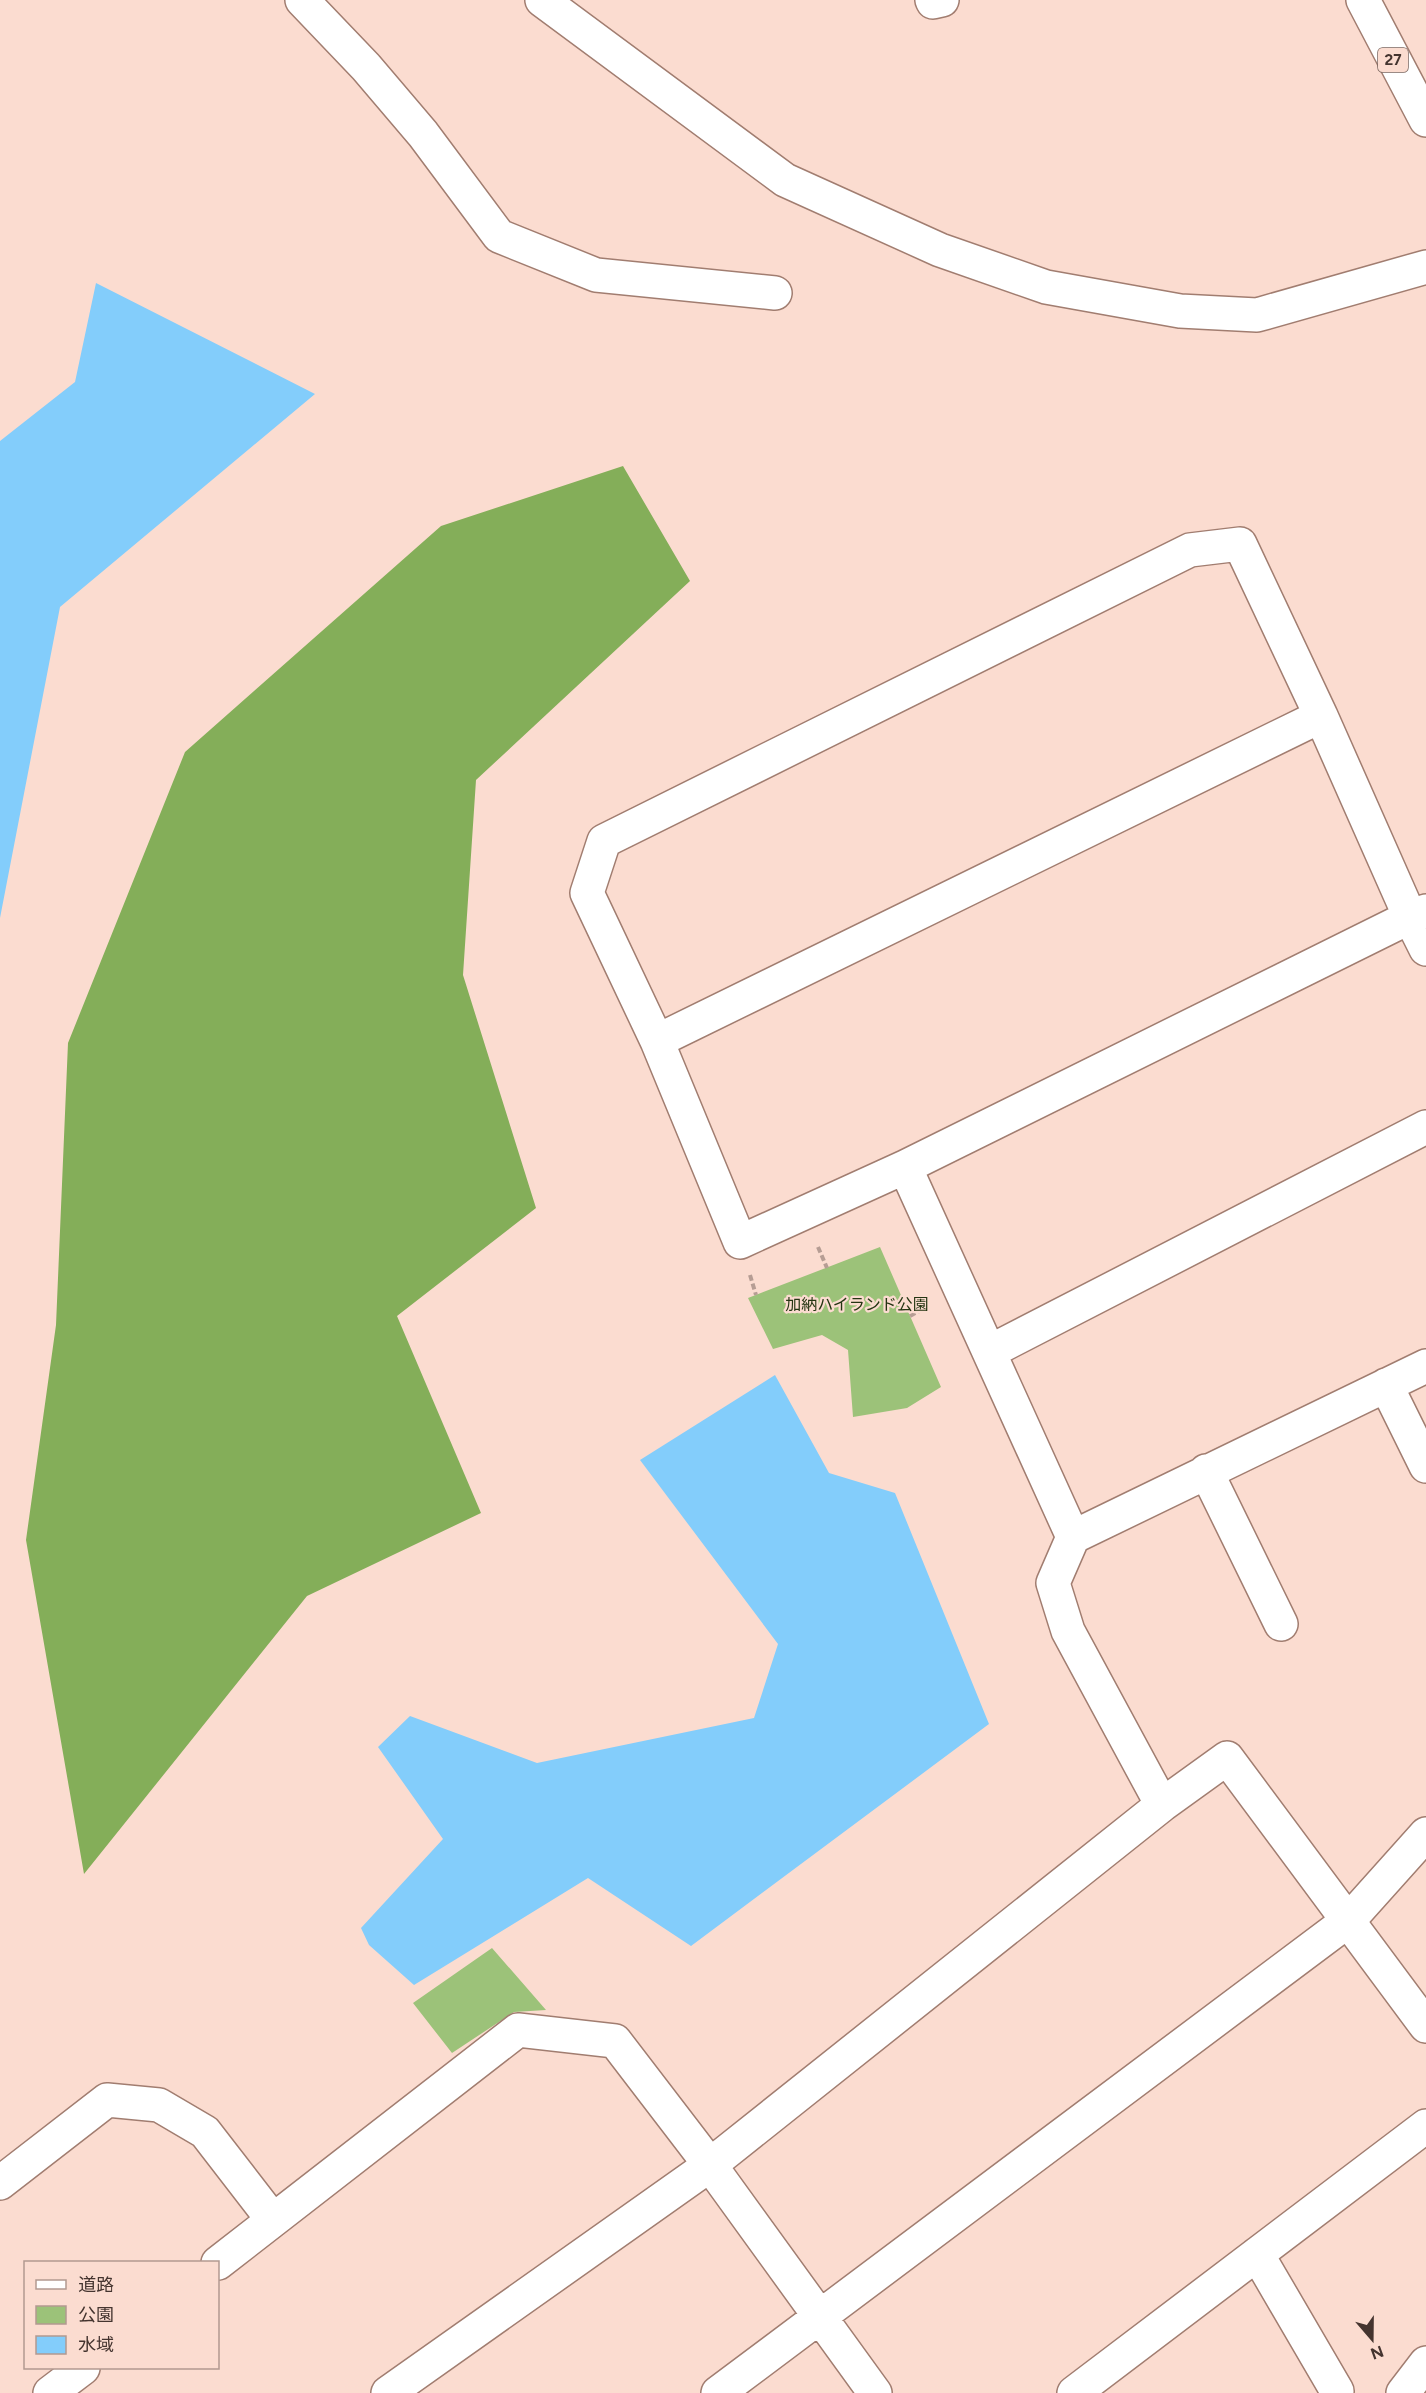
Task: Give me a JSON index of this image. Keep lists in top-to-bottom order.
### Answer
{
  "streets": {
    "street": ["27"]
  },
  "parks": ["加納ハイランド公園"],
  "legend": ["道路", "公園", "水域"],
  "north": "bottom"
}
